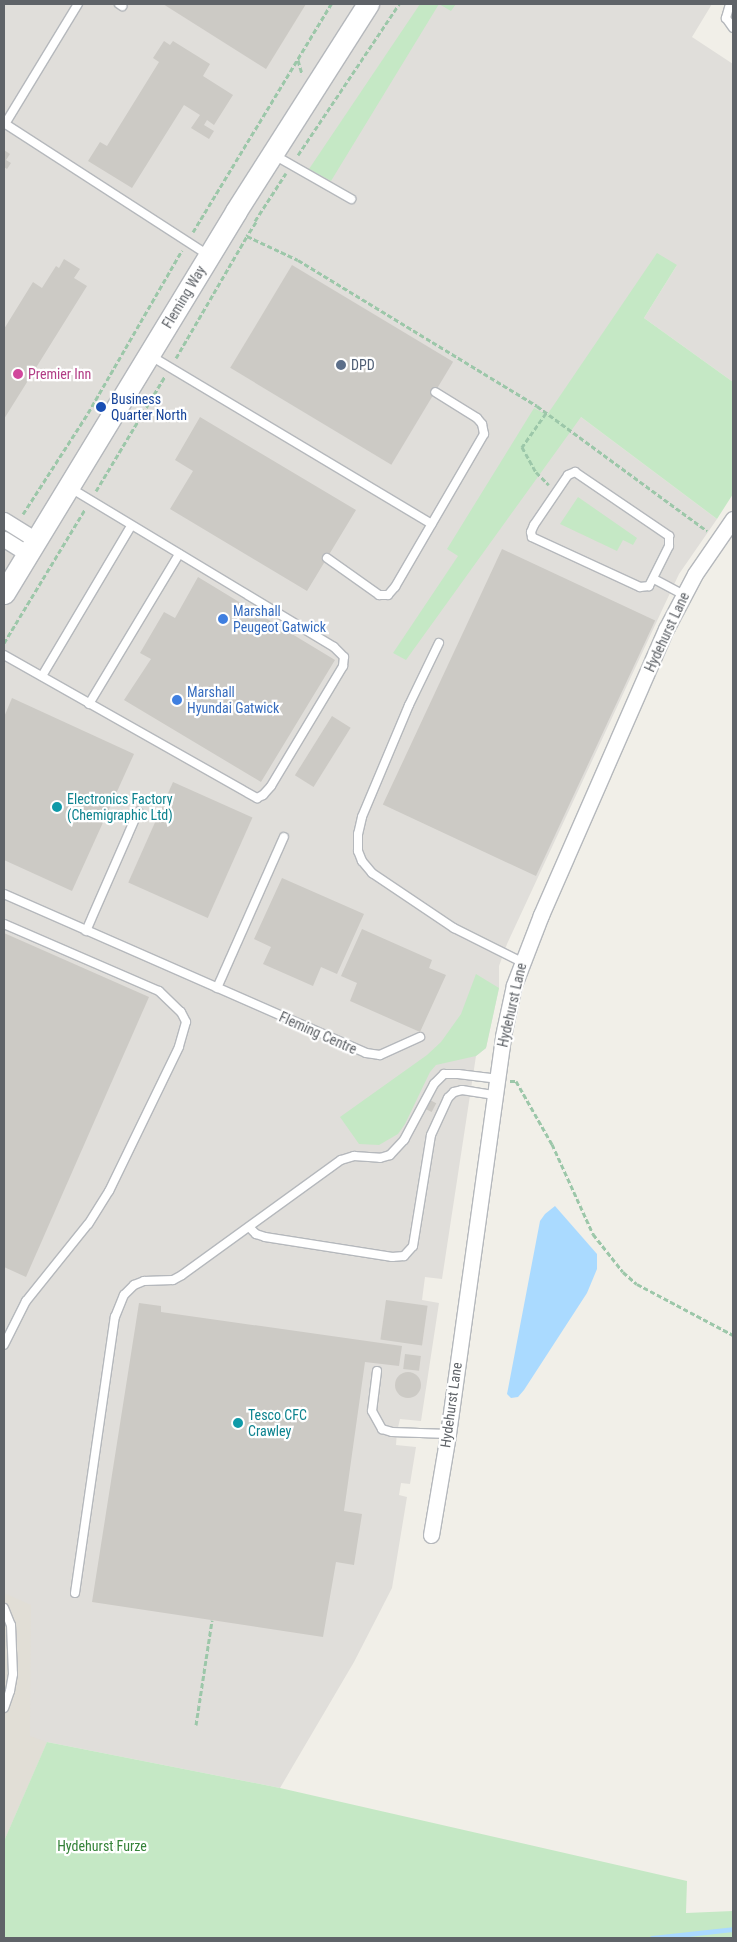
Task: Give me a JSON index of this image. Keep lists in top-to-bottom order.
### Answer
{
  "streets": {
    "street": ["Fleming Way", "Hydehurst Lane"],
    "lane": ["Fleming Centre"]
  },
  "parks": ["Hydehurst Furze"],
  "places": [
    "DPD",
    "Premier Inn",
    "Business Quarter North",
    "Marshall Peugeot Gatwick",
    "Marshall Hyundai Gatwick",
    "Electronics Factory (Chemigraphic Ltd)",
    "Tesco CFC Crawley"
  ]
}
